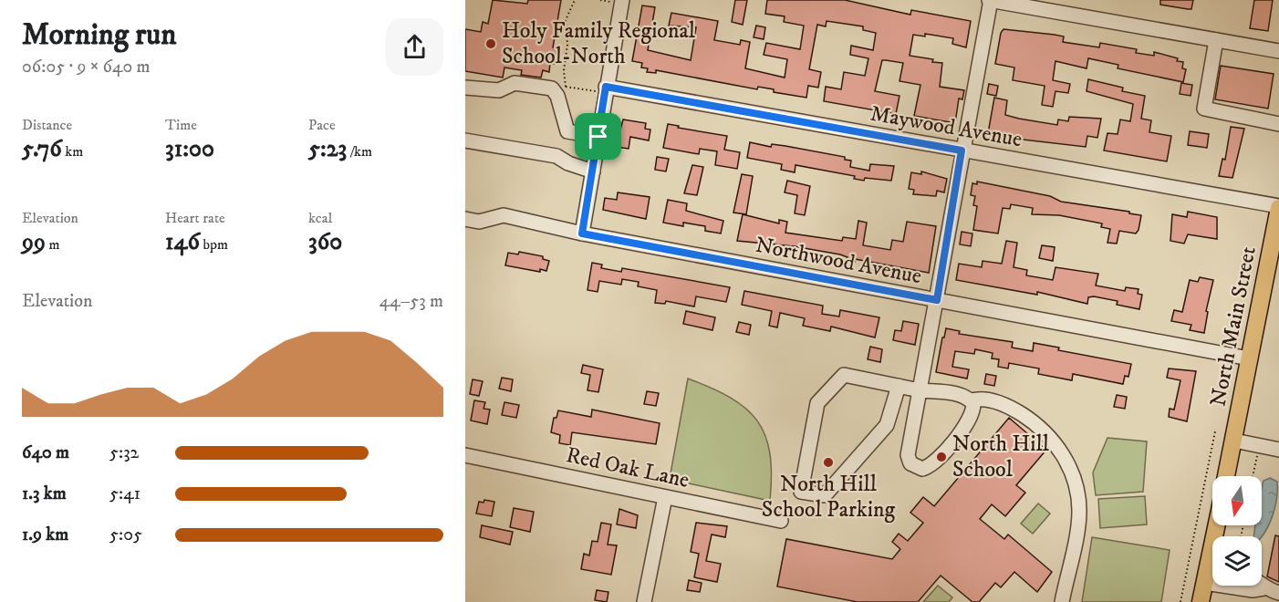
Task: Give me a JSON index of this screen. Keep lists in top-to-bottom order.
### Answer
{
  "streets": {
    "main road": ["North Main Street"],
    "street": ["Maywood Avenue", "Northwood Avenue", "Red Oak Lane"]
  },
  "crossings": [
    ["Maywood Avenue", "North Main Street"],
    ["Northwood Avenue", "North Main Street"]
  ],
  "places": ["Holy Family Regional School-North", "North Hill School", "North Hill School Parking"],
  "north": "bottom",
  "page": {
    "heading": ["Morning run", "06:05 · 9 × 640 m"],
    "stats": [
      ["Distance", "5.76 km"],
      ["Time", "31:00"],
      ["Pace", "5:23 /km"],
      ["Elevation", "99 m"],
      ["Heart rate", "146 bpm"],
      ["kcal", "360"]
    ],
    "chart": ["Elevation", "44–53 m"],
    "list": [
      {
        "name": "640 m",
        "note": "5:32"
      },
      {
        "name": "1.3 km",
        "note": "5:41"
      },
      {
        "name": "1.9 km",
        "note": "5:05"
      }
    ]
  }
}
